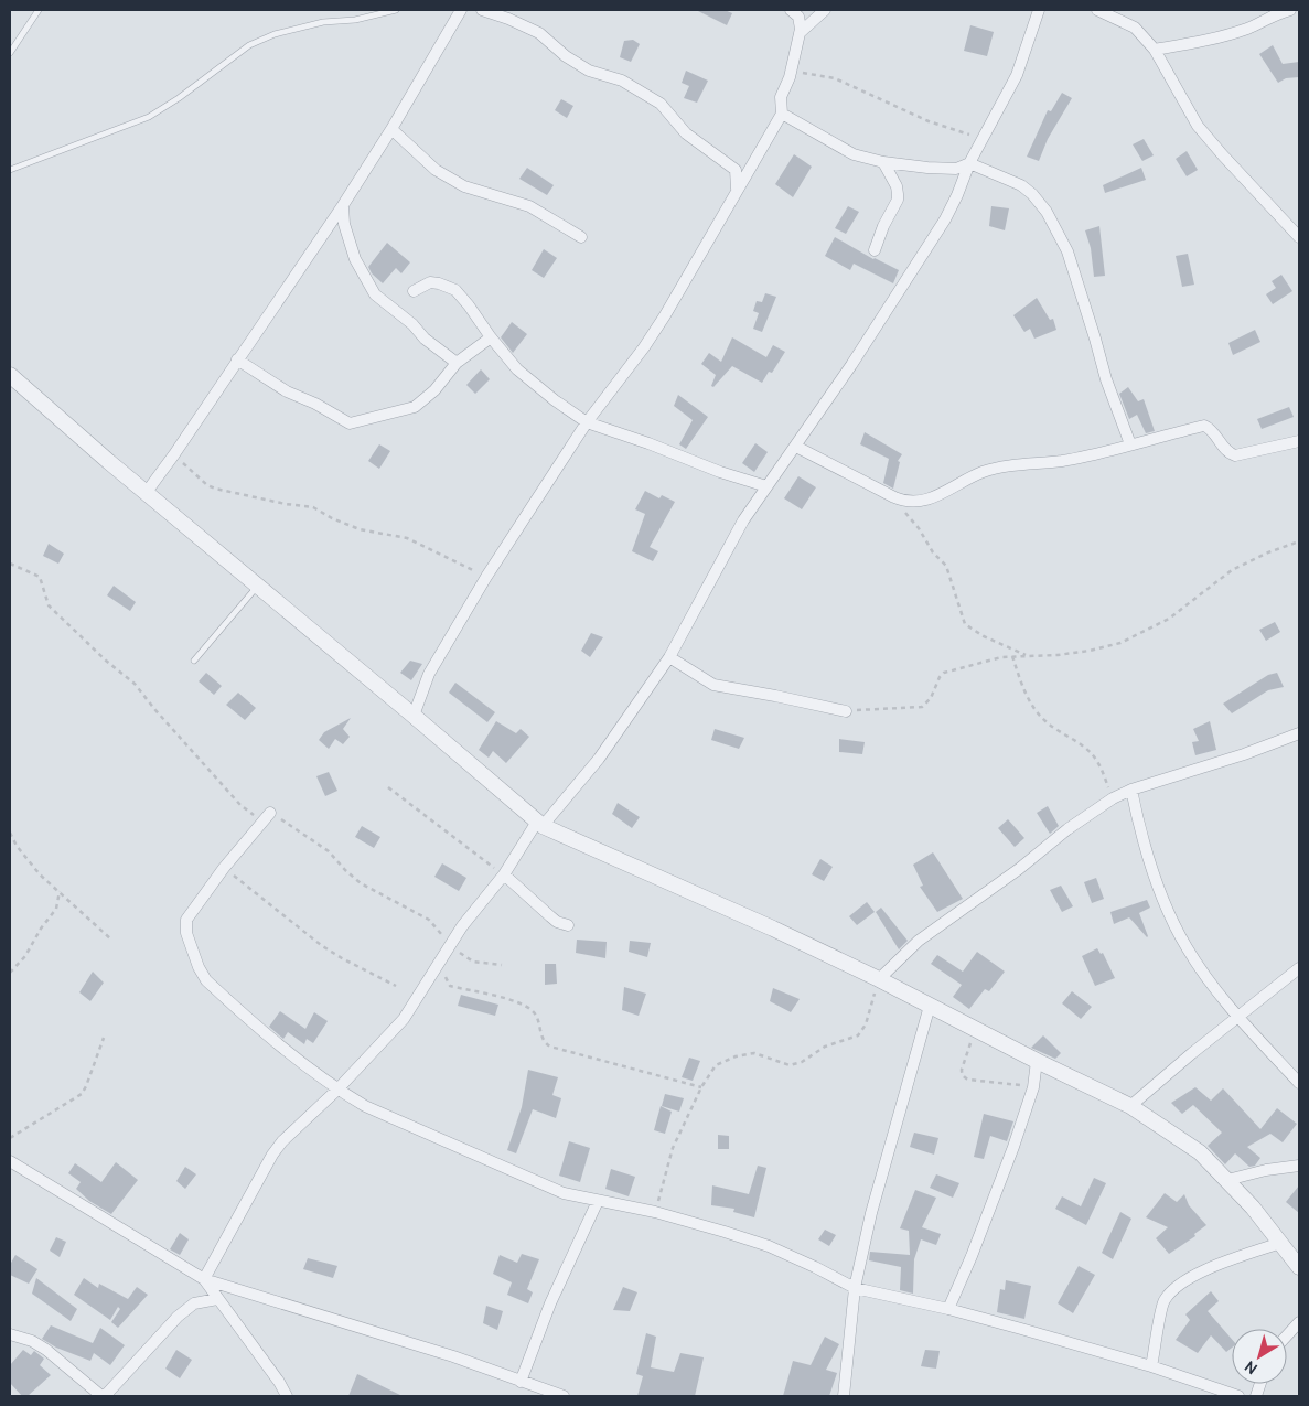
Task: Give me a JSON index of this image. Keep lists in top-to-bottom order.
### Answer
{
  "north": "bottom left"
}
